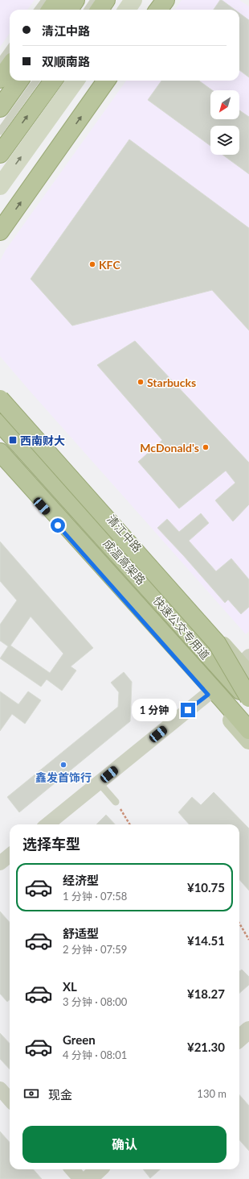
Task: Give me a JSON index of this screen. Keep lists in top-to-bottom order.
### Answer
{
  "streets": {
    "highway": ["成温高架路"],
    "main road": ["清江中路"],
    "lane": ["快速公交专用道"]
  },
  "places": {
    "other": [
      "KFC",
      "Starbucks",
      "McDonald's",
      "鑫发首饰行"
    ],
    "transit": ["西南财大"]
  },
  "north": "bottom left",
  "page": {
    "banner": ["清江中路", "双顺南路"],
    "bubble": "1 分钟",
    "heading": "选择车型",
    "list": [
      {
        "name": "经济型",
        "note": "1 分钟 · 07:58",
        "value": "¥10.75"
      },
      {
        "name": "舒适型",
        "note": "2 分钟 · 07:59",
        "value": "¥14.51"
      },
      {
        "name": "XL",
        "note": "3 分钟 · 08:00",
        "value": "¥18.27"
      },
      {
        "name": "Green",
        "note": "4 分钟 · 08:01",
        "value": "¥21.30"
      }
    ],
    "pay": ["现金", "130 m"],
    "buttons": "确认"
  }
}
